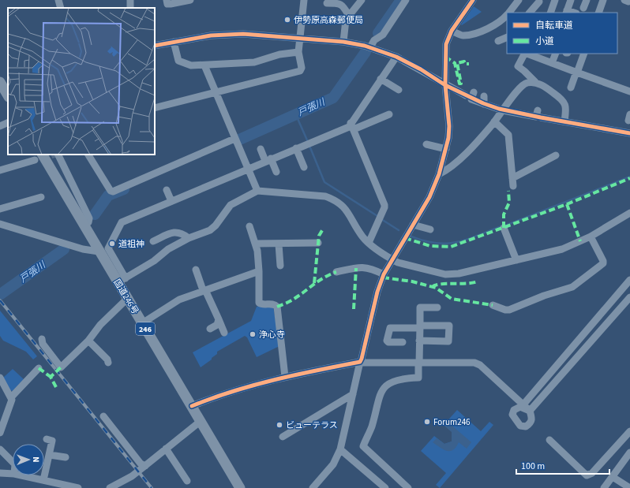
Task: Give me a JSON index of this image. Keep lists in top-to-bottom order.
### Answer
{
  "streets": {
    "highway": ["国道246号", "246"]
  },
  "water": ["戸張川"],
  "places": [
    "伊勢原高森郵便局",
    "道祖神",
    "浄心寺",
    "Forum246",
    "ビューテラス"
  ],
  "legend": ["自転車道", "小道"],
  "scale_bar": "100 m",
  "north": "right"
}
